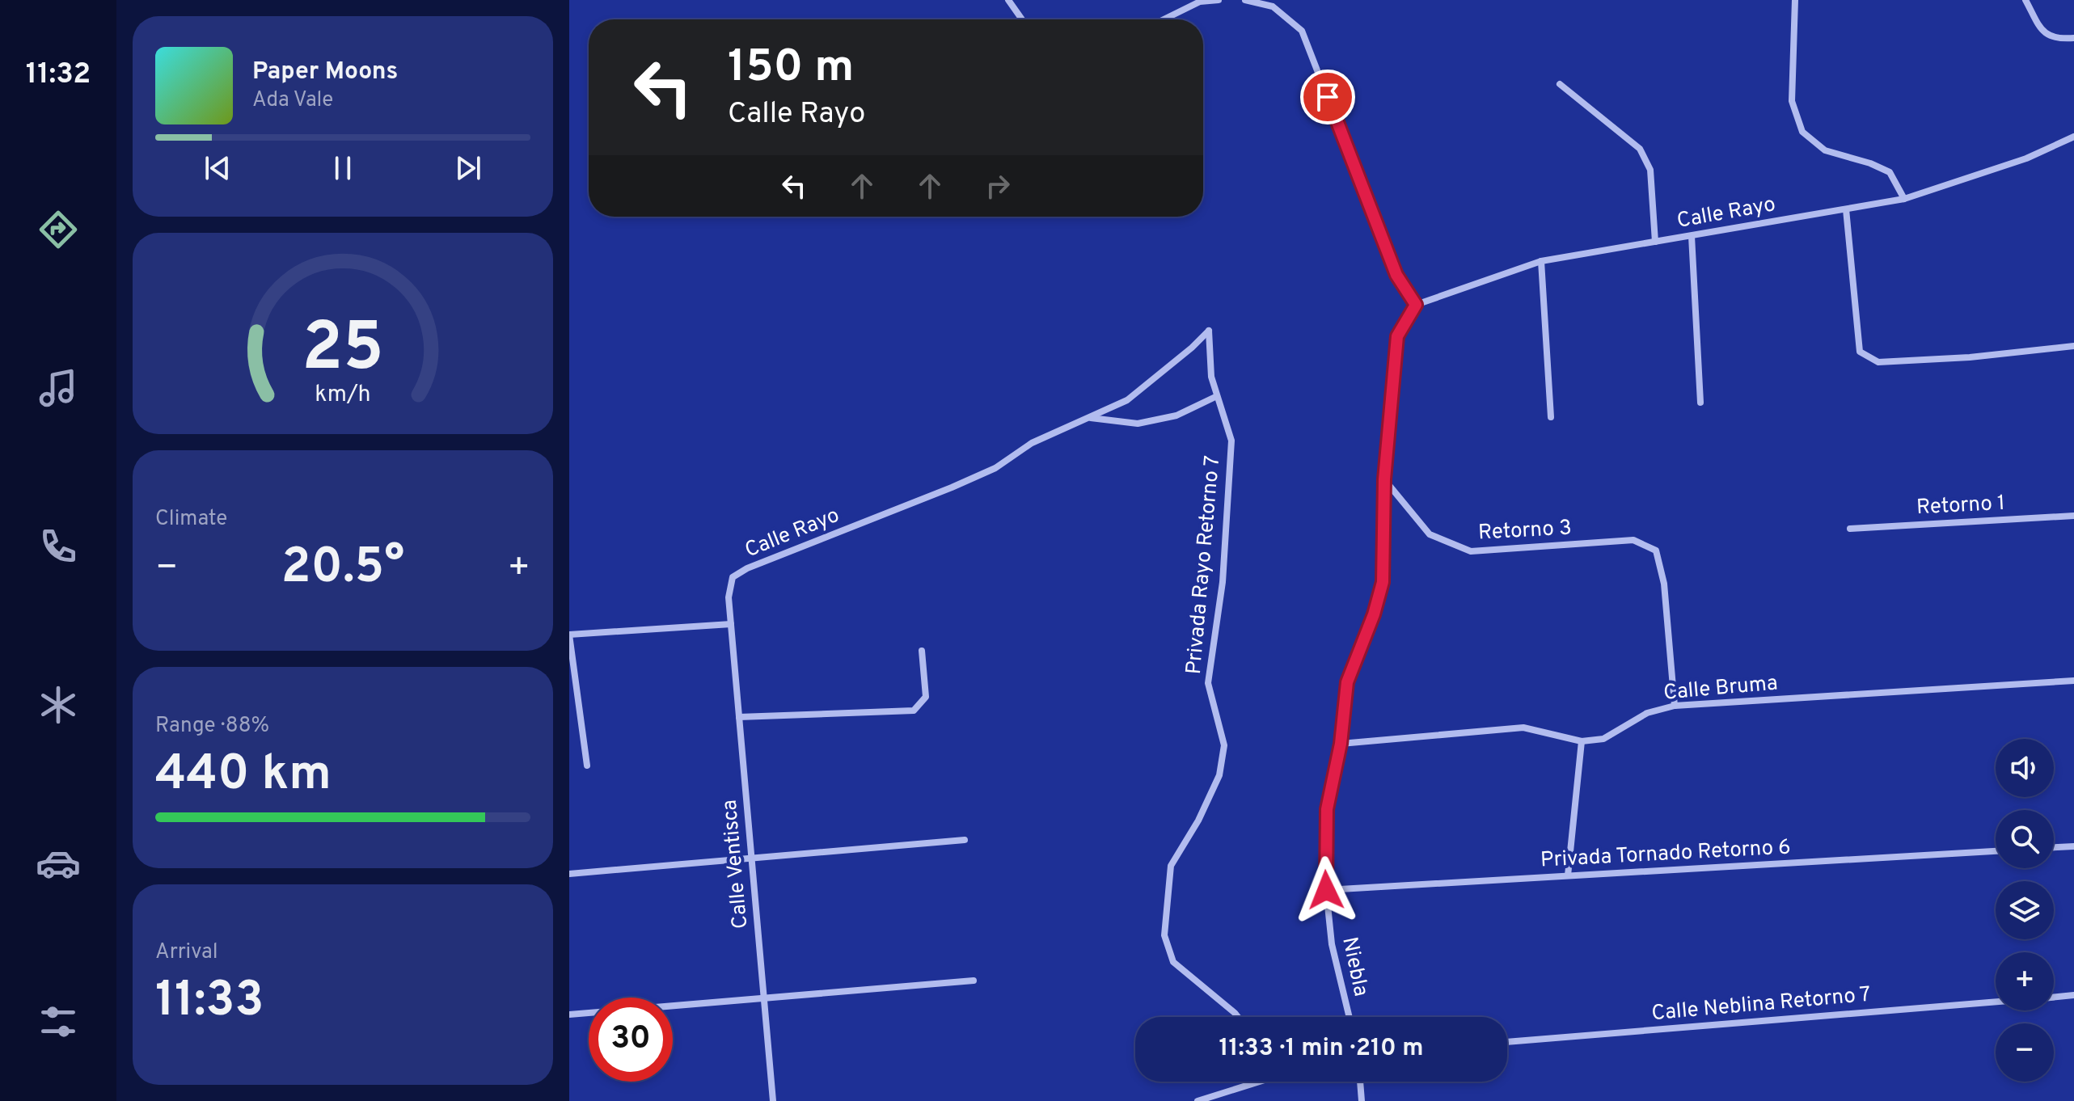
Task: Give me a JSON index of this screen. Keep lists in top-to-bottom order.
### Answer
{
  "streets": {
    "street": [
      "Calle Rayo",
      "Retorno 1",
      "Retorno 3",
      "Privada Rayo Retorno 7",
      "Calle Bruma",
      "Privada Tornado Retorno 6",
      "Calle Ventisca",
      "Niebla",
      "Calle Neblina Retorno 7"
    ]
  },
  "crossings": [
    ["Calle Rayo", "Privada Rayo Retorno 7"],
    ["Calle Rayo", "Calle Ventisca"],
    ["Calle Rayo", "Niebla"],
    ["Retorno 3", "Calle Bruma"],
    ["Retorno 3", "Niebla"],
    ["Calle Bruma", "Niebla"],
    ["Privada Tornado Retorno 6", "Niebla"]
  ],
  "page": {
    "tabs": "11:32",
    "turn": ["150 m", "Calle Rayo"],
    "song": ["Paper Moons", "Ada Vale"],
    "tile": [
      "Climate",
      ["Range · 88%", "440 km"],
      ["Arrival", "11:33"]
    ],
    "heat": ["−", "20.5°", "+"],
    "map_buttons": ["+", "−"],
    "limit": "30",
    "trip": "11:33 · 1 min · 210 m",
    "gauge": ["25", "km/h"]
  }
}
